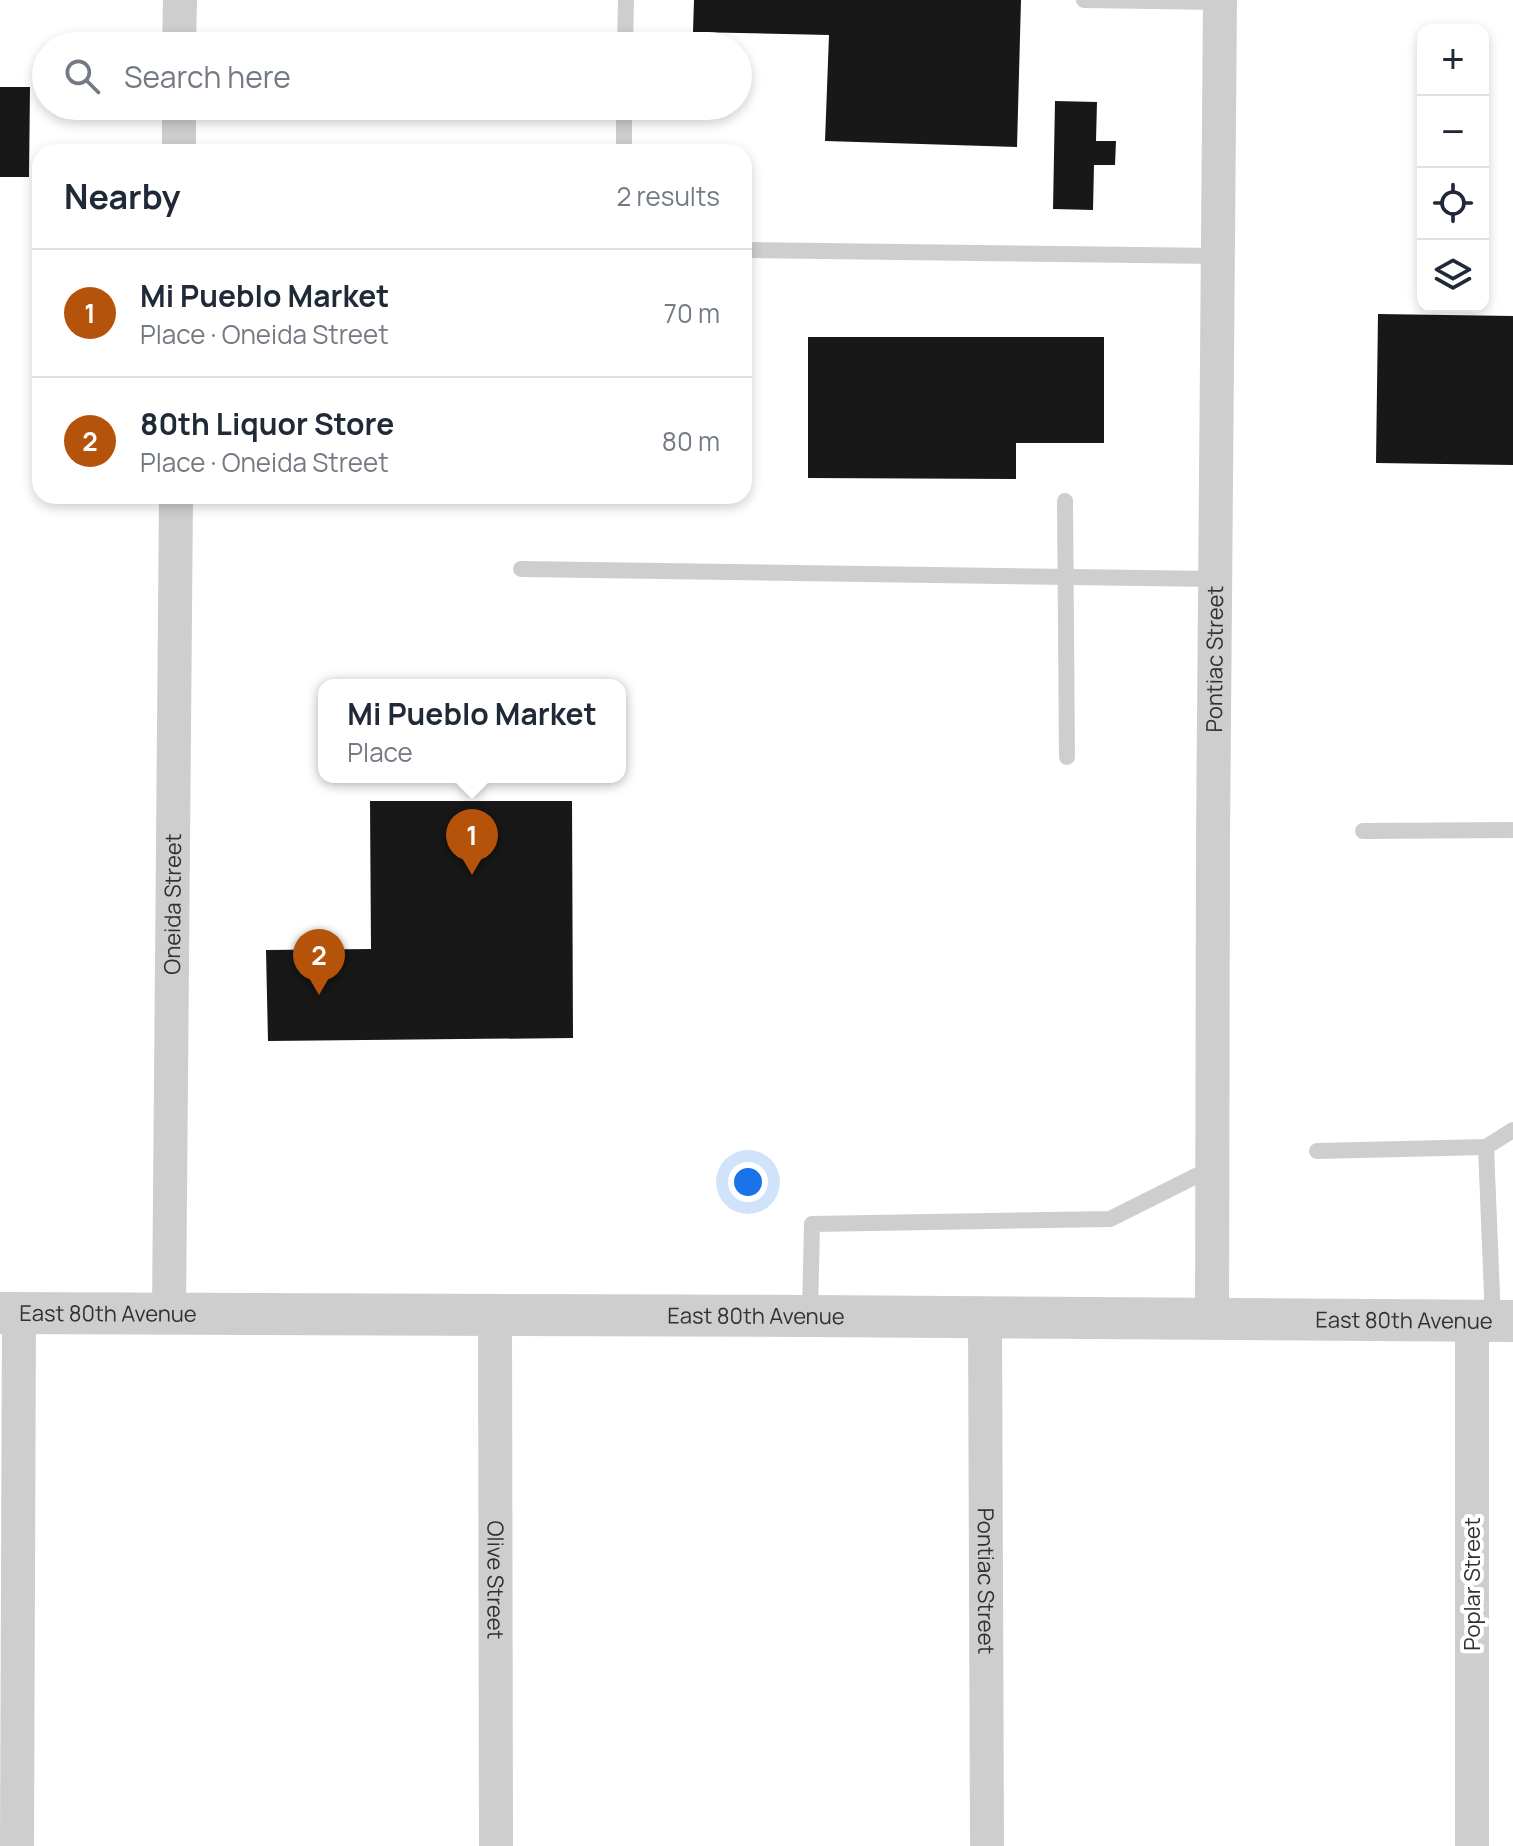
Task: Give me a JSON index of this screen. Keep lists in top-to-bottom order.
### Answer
{
  "streets": {
    "street": [
      "Pontiac Street",
      "Oneida Street",
      "East 80th Avenue",
      "Olive Street",
      "Poplar Street"
    ]
  },
  "crossings": [
    ["Pontiac Street", "East 80th Avenue"],
    ["Oneida Street", "East 80th Avenue"],
    ["East 80th Avenue", "Olive Street"],
    ["East 80th Avenue", "Poplar Street"]
  ],
  "page": {
    "map_buttons": ["+", "−"],
    "search": "Search here",
    "heading": ["Nearby", "2 results"],
    "list": [
      {
        "mark": "1",
        "name": "Mi Pueblo Market",
        "note": "Place · Oneida Street",
        "value": "70 m"
      },
      {
        "mark": "2",
        "name": "80th Liquor Store",
        "note": "Place · Oneida Street",
        "value": "80 m"
      }
    ],
    "popup": ["Mi Pueblo Market", "Place"],
    "pins": ["1", "2"]
  }
}
